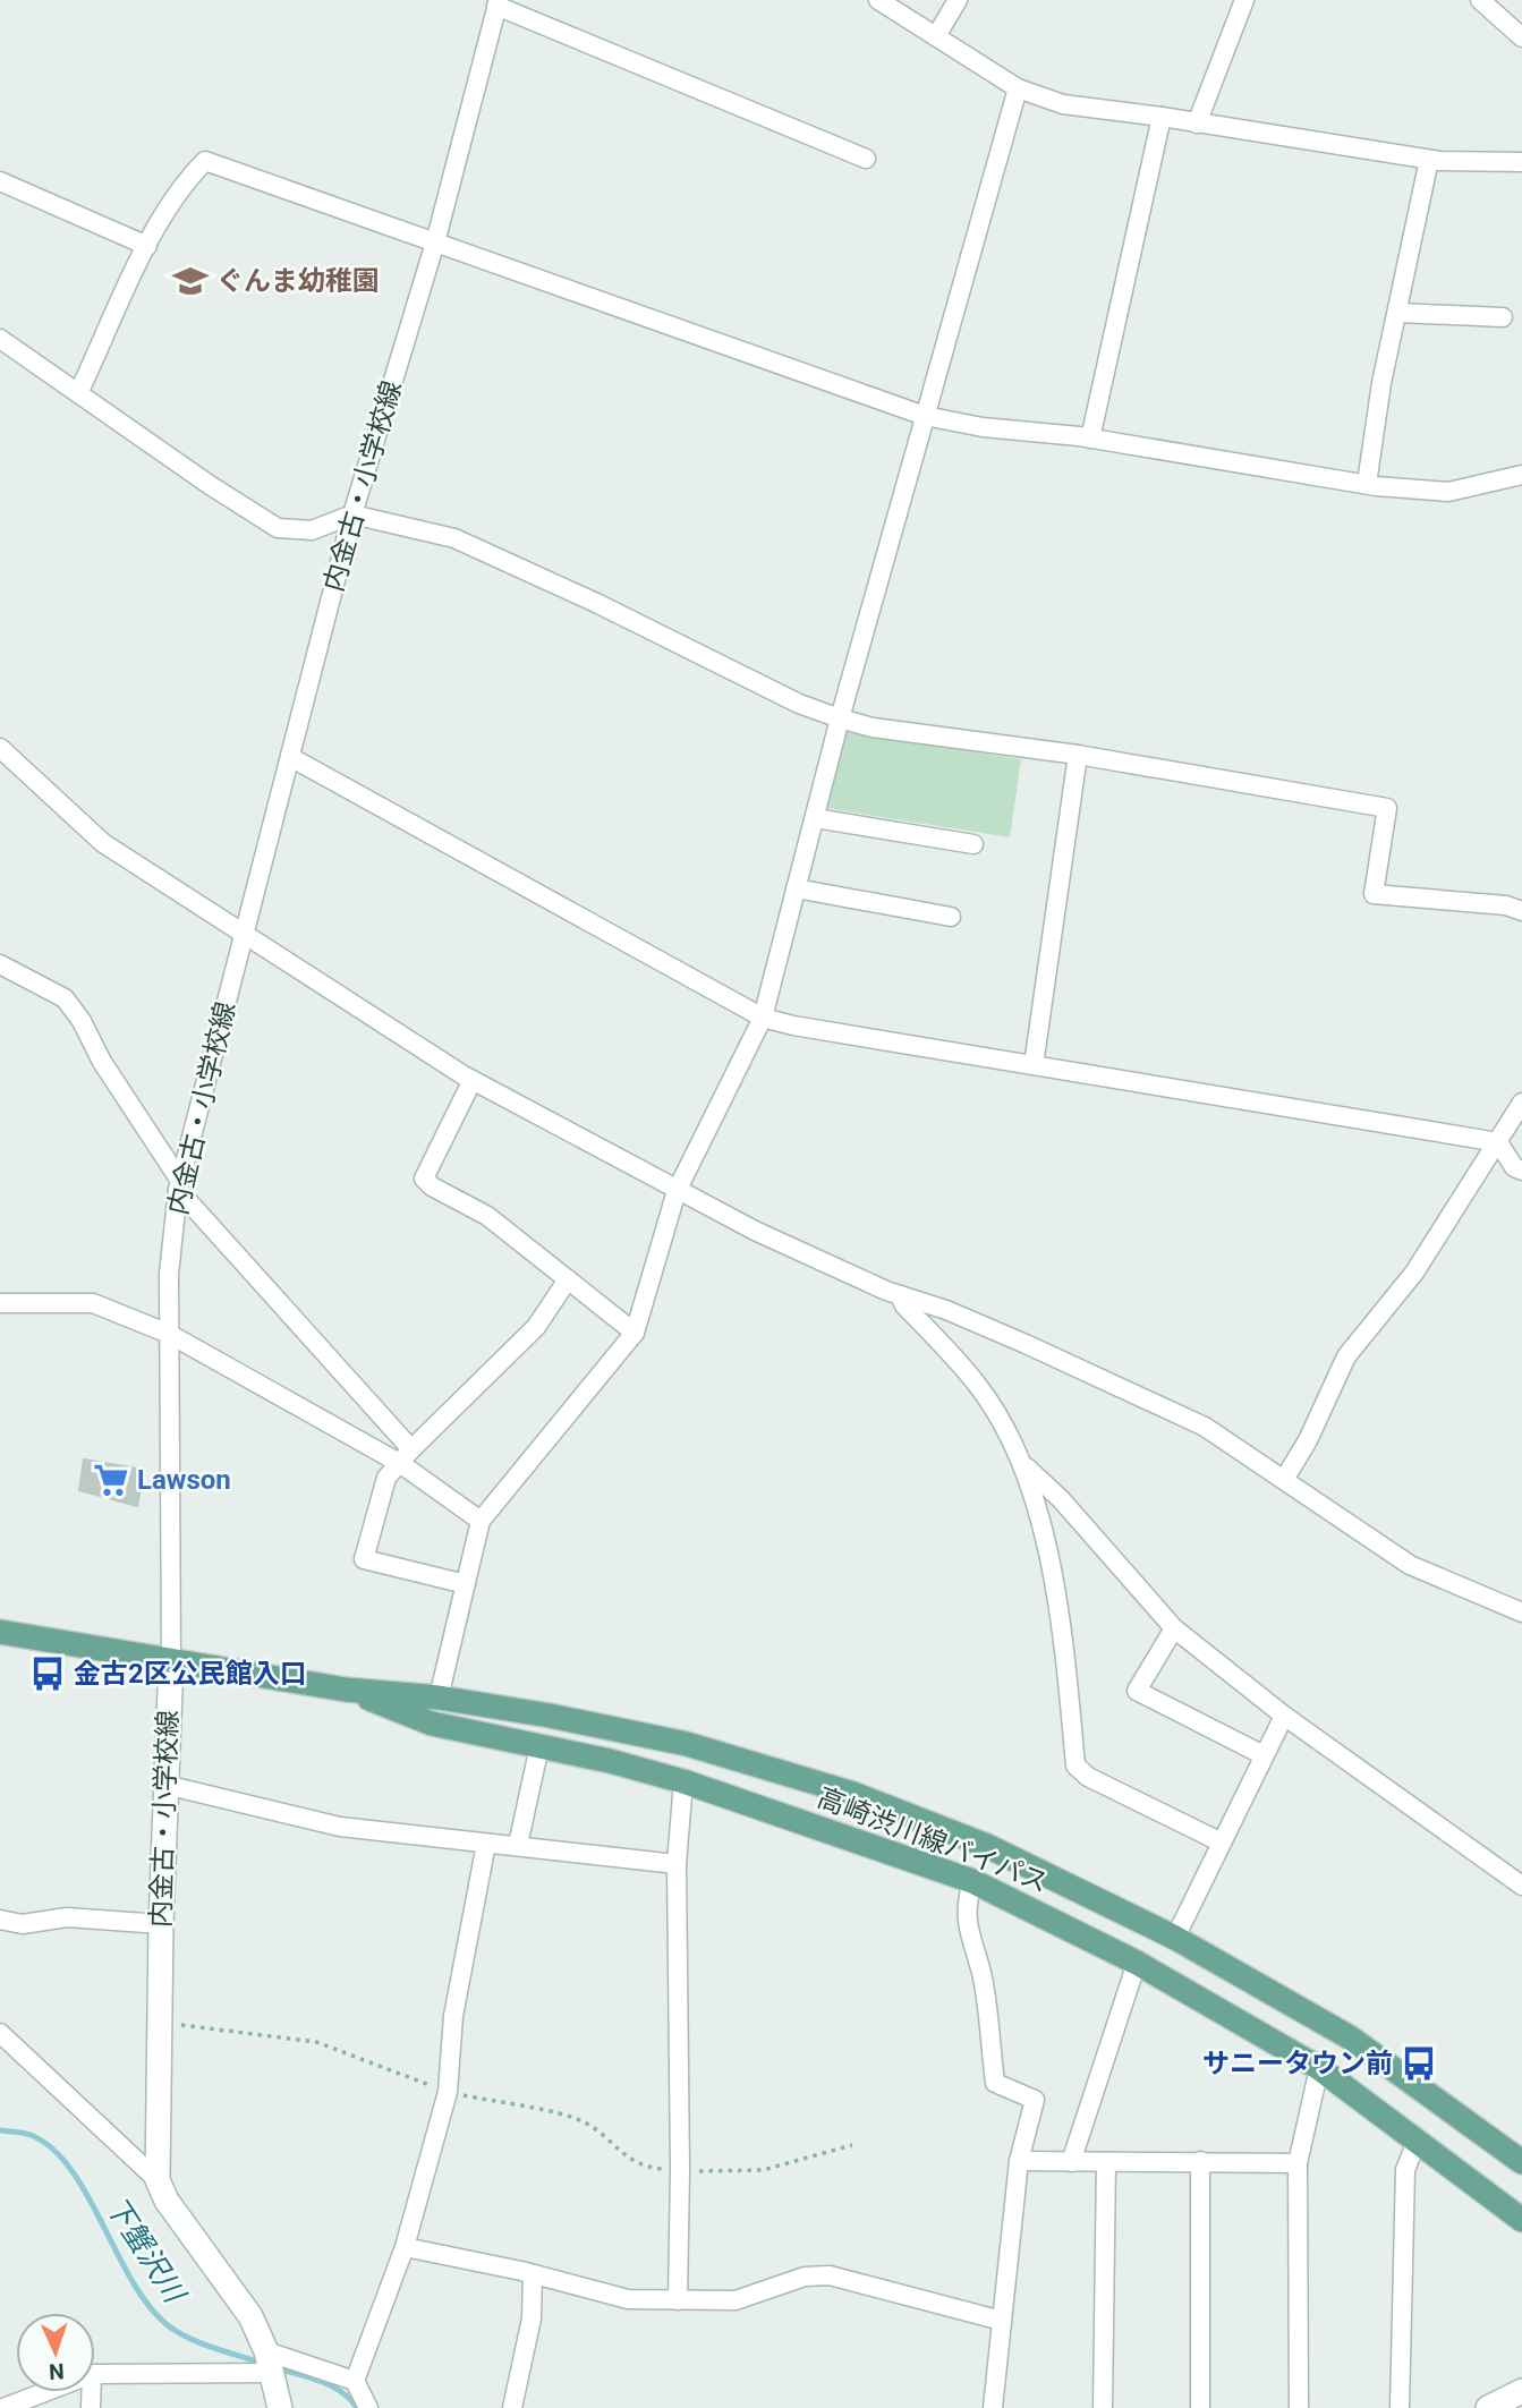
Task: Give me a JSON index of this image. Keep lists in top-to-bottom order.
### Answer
{
  "streets": {
    "main road": ["高崎渋川線バイパス"],
    "street": ["内金古・小学校線"]
  },
  "crossings": [
    ["内金古・小学校線", "高崎渋川線バイパス"]
  ],
  "water": ["下蟹沢川"],
  "places": {
    "school or university": ["ぐんま幼稚園"],
    "supermarket": ["Lawson"],
    "bus stop": ["金古2区公民館入口", "サニータウン前"]
  },
  "north": "bottom"
}
